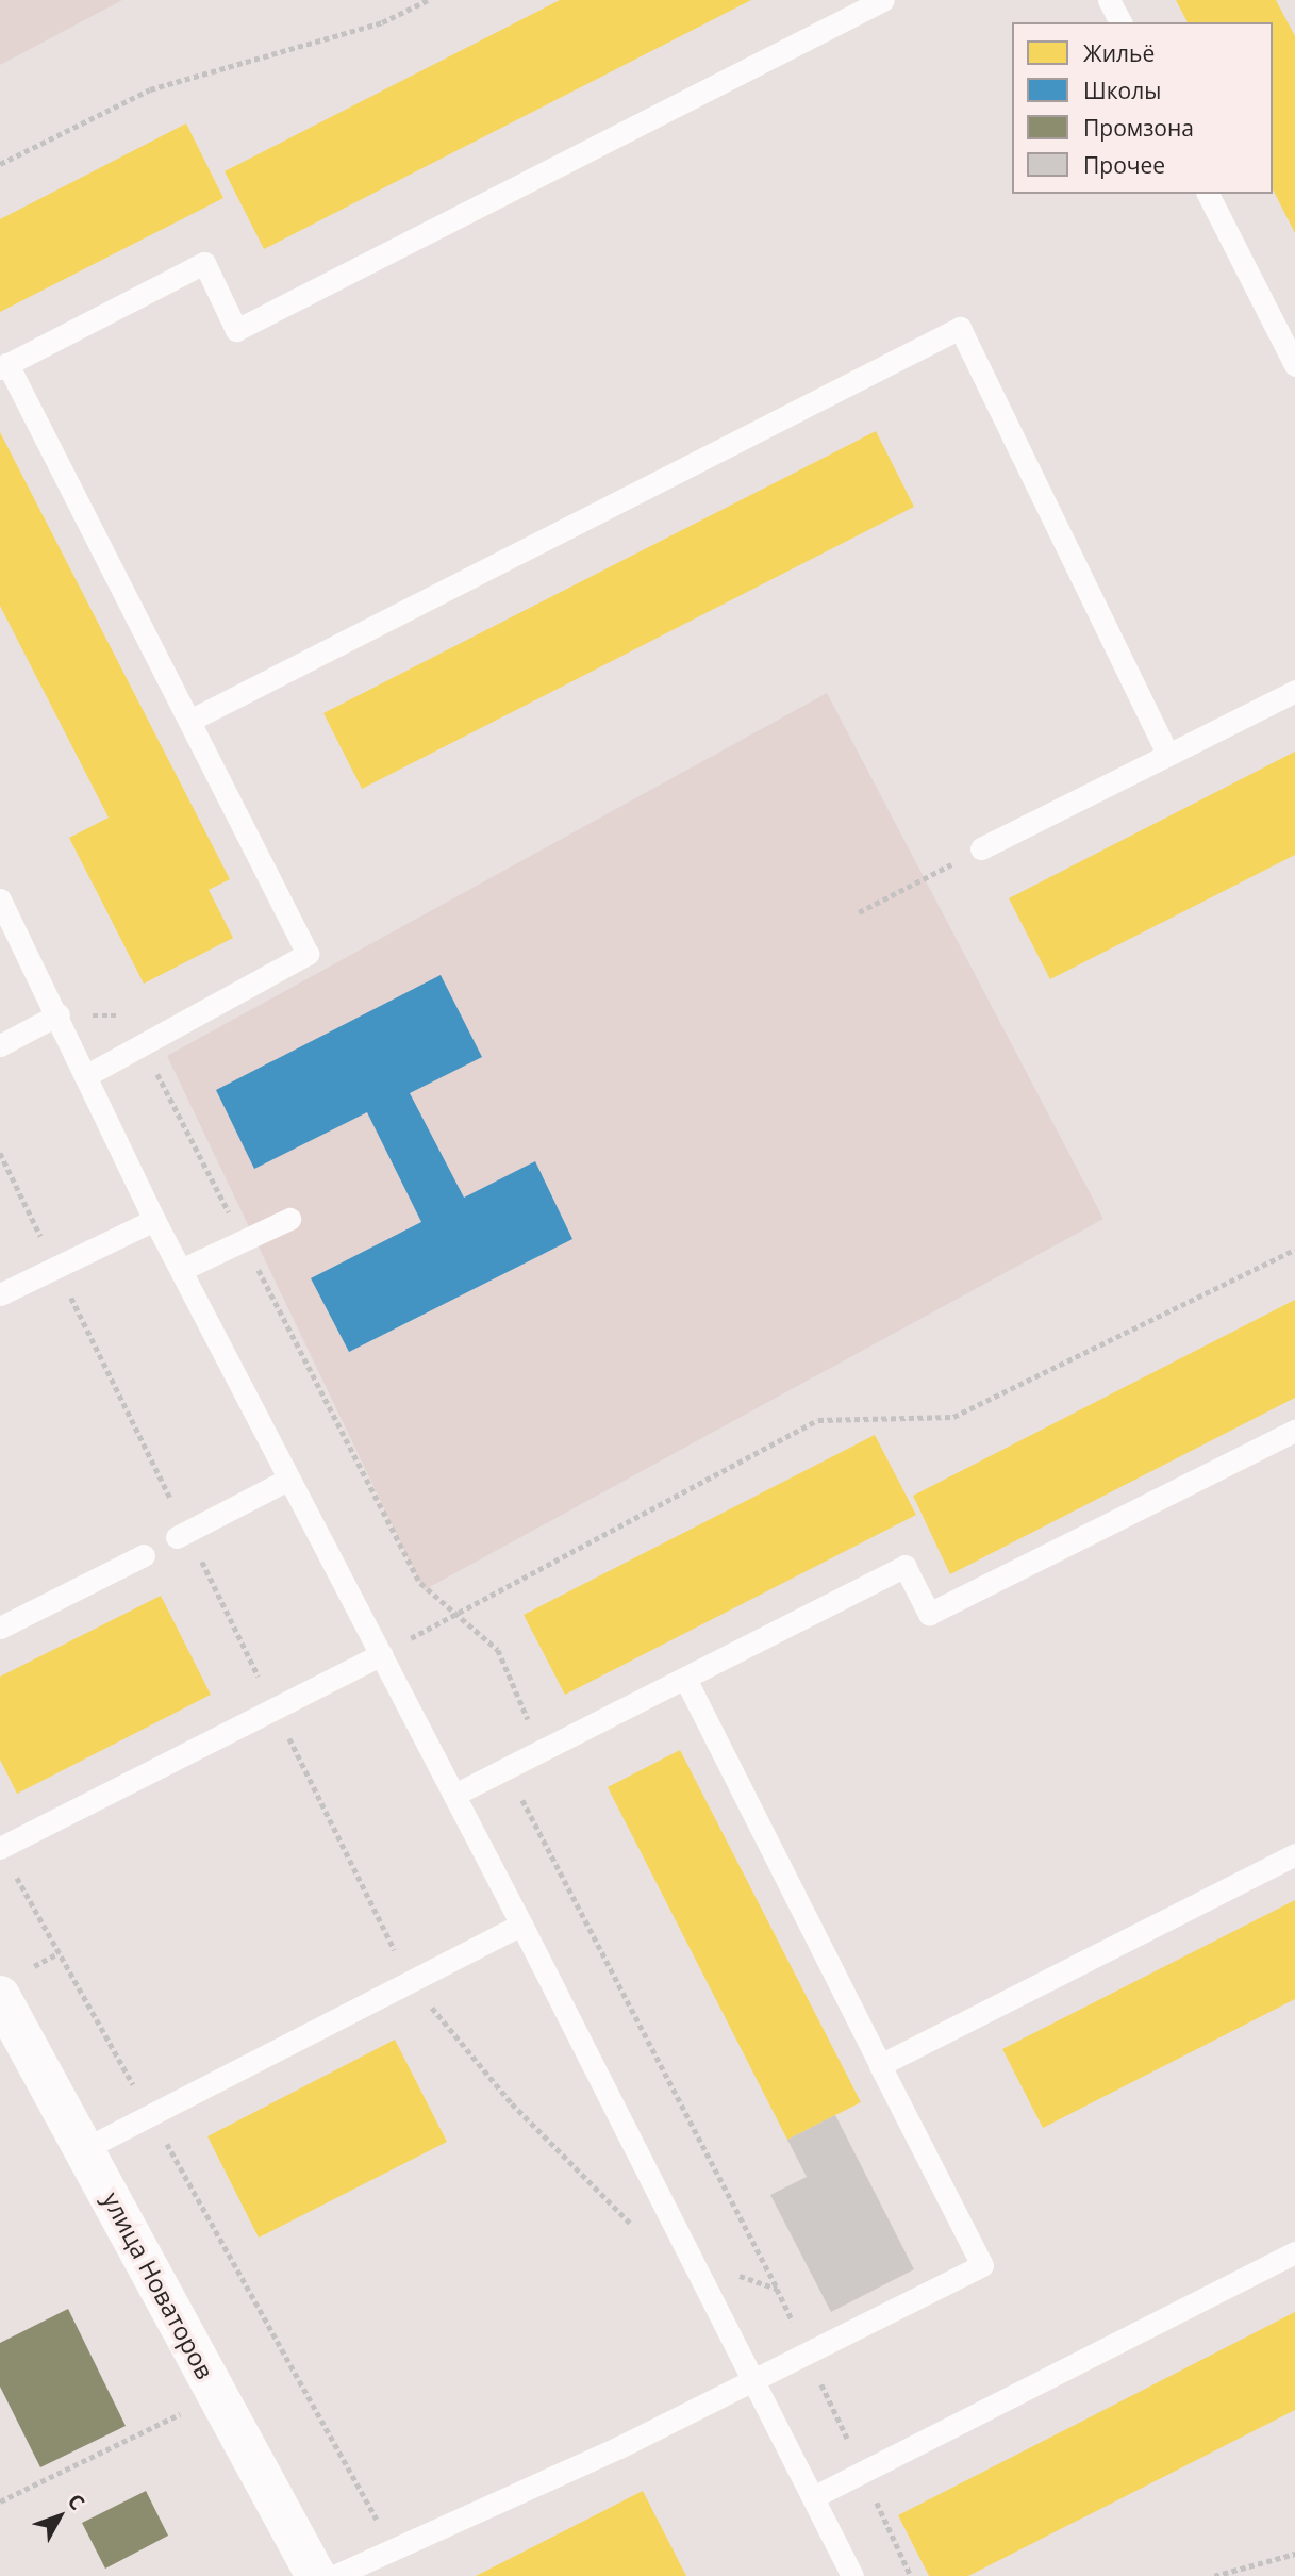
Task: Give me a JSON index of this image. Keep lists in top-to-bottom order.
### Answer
{
  "streets": {
    "street": ["улица Новаторов"]
  },
  "legend": [
    "Жильё",
    "Школы",
    "Промзона",
    "Прочее"
  ],
  "north": "top right"
}
